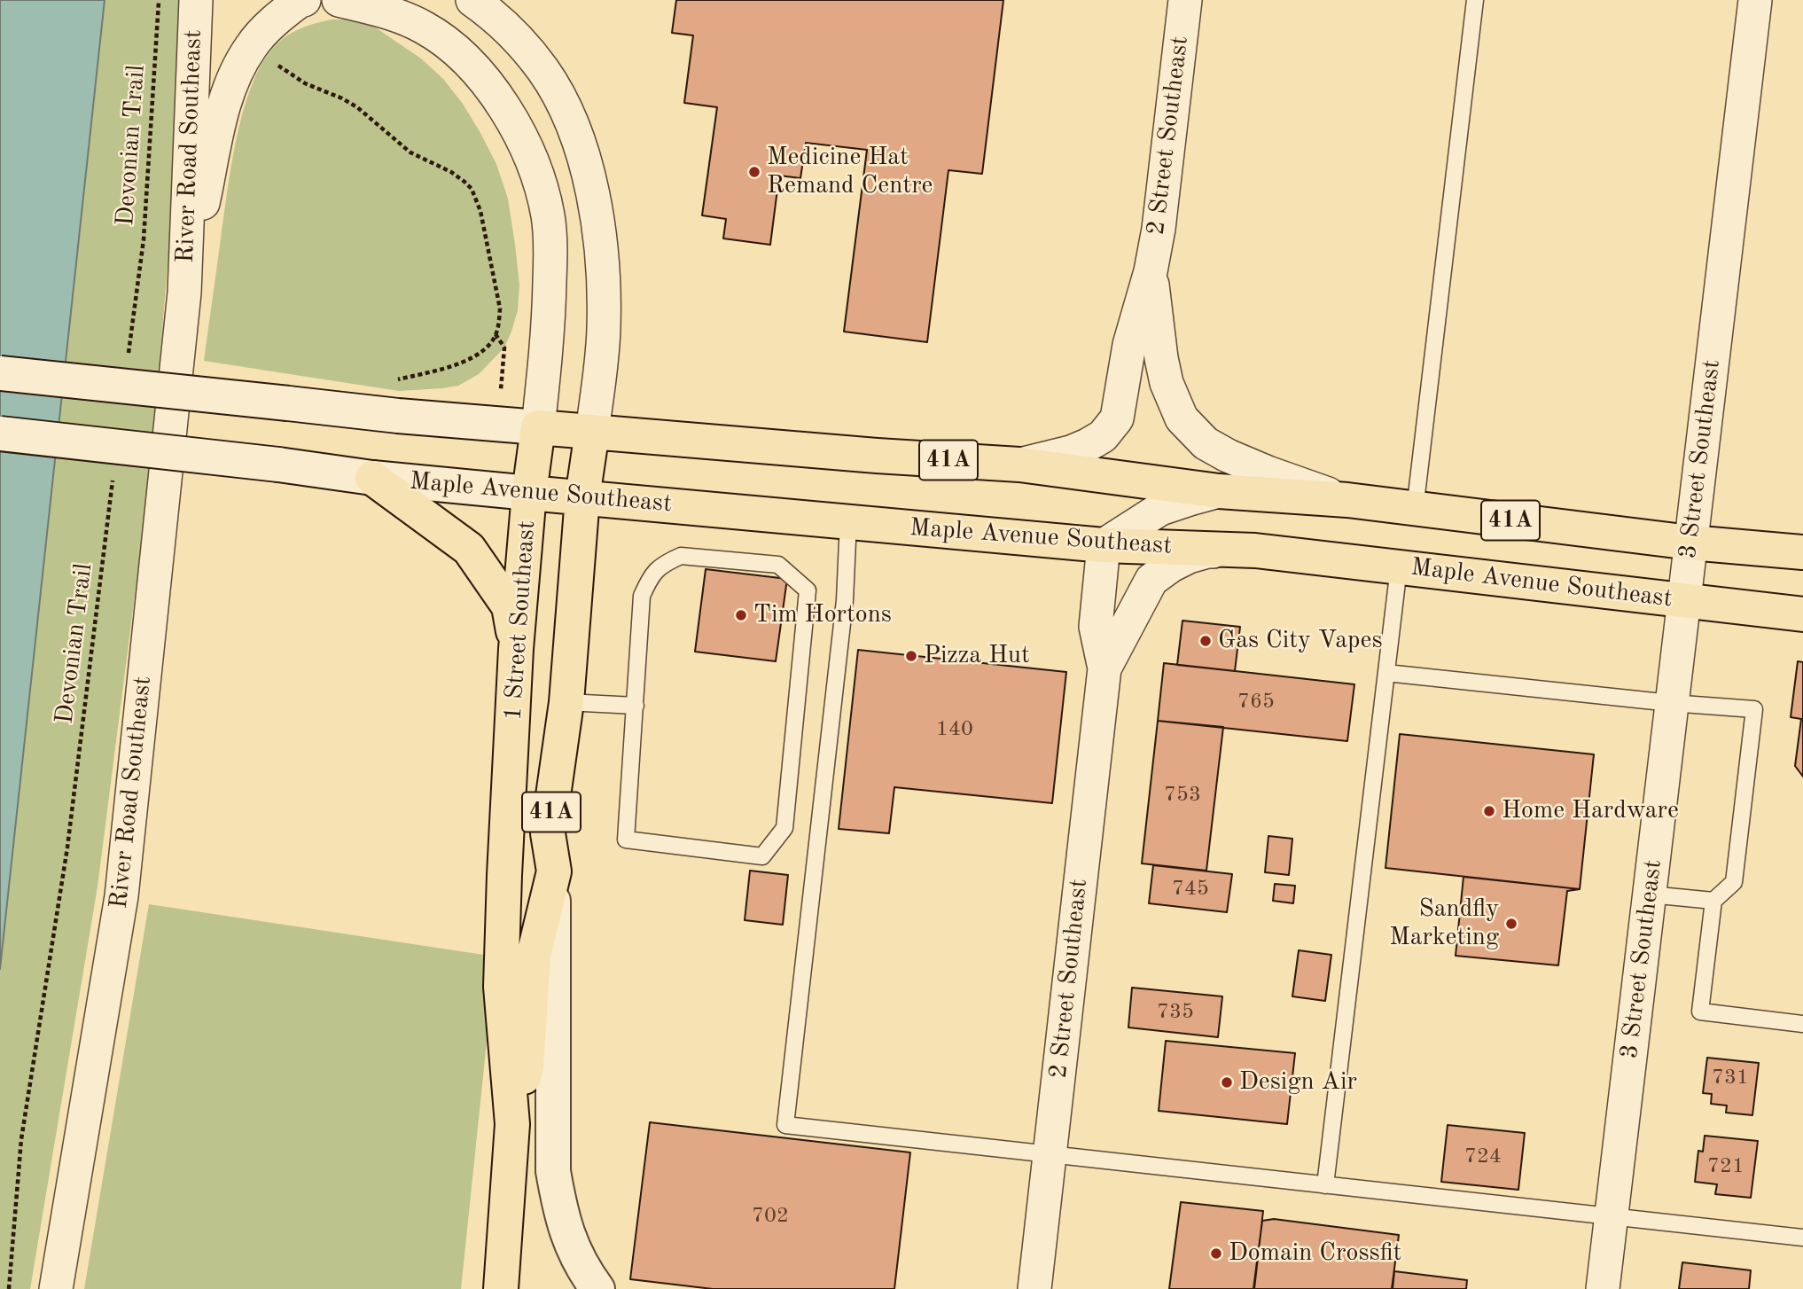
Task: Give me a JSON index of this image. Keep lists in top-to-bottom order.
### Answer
{
  "streets": {
    "main road": ["41A", "Maple Avenue Southeast", "1 Street Southeast"],
    "street": ["2 Street Southeast", "River Road Southeast", "3 Street Southeast"],
    "path": ["Devonian Trail"]
  },
  "crossings": [
    ["2 Street Southeast", "41A"],
    ["2 Street Southeast", "Maple Avenue Southeast"],
    ["3 Street Southeast", "41A"],
    ["3 Street Southeast", "Maple Avenue Southeast"],
    ["41A", "1 Street Southeast"],
    ["Maple Avenue Southeast", "1 Street Southeast"]
  ],
  "places": [
    "Medicine Hat Remand Centre",
    "Tim Hortons",
    "Gas City Vapes",
    "Pizza Hut",
    "Home Hardware",
    "Sandfly Marketing",
    "Design Air",
    "Domain Crossfit"
  ],
  "house_numbers": [
    "765",
    "140",
    "753",
    "745",
    "735",
    "731",
    "724",
    "721",
    "702"
  ]
}
